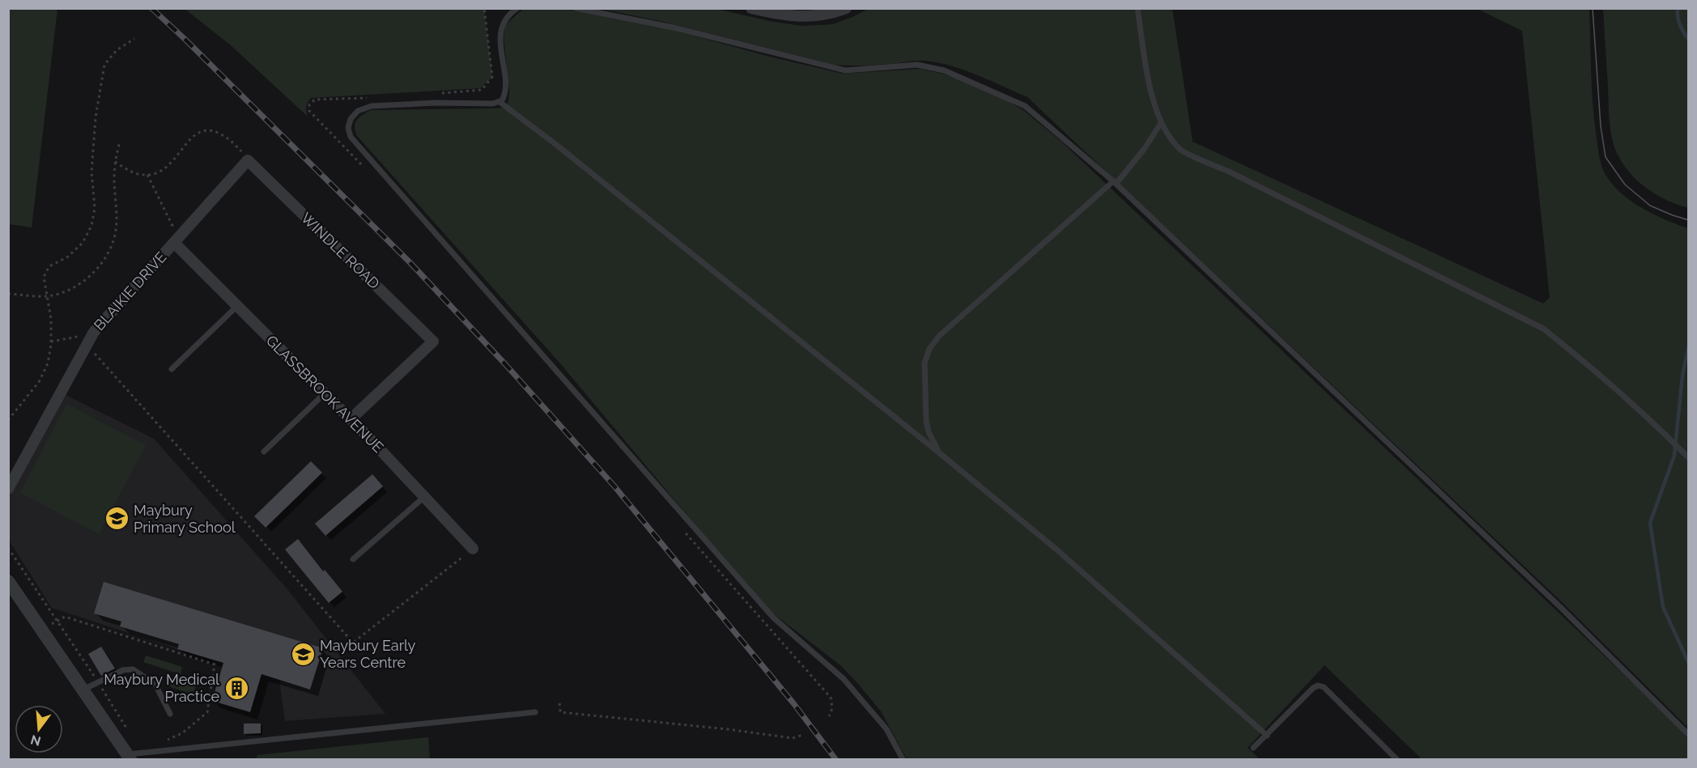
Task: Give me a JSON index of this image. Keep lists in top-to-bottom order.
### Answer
{
  "streets": {
    "street": ["WINDLE ROAD", "BLAIKIE DRIVE", "GLASSBROOK AVENUE"]
  },
  "crossings": [
    ["WINDLE ROAD", "BLAIKIE DRIVE"],
    ["WINDLE ROAD", "GLASSBROOK AVENUE"],
    ["BLAIKIE DRIVE", "GLASSBROOK AVENUE"]
  ],
  "places": {
    "school or university": ["Maybury Primary School", "Maybury Early Years Centre"],
    "building": ["Maybury Medical Practice"]
  },
  "north": "bottom"
}
